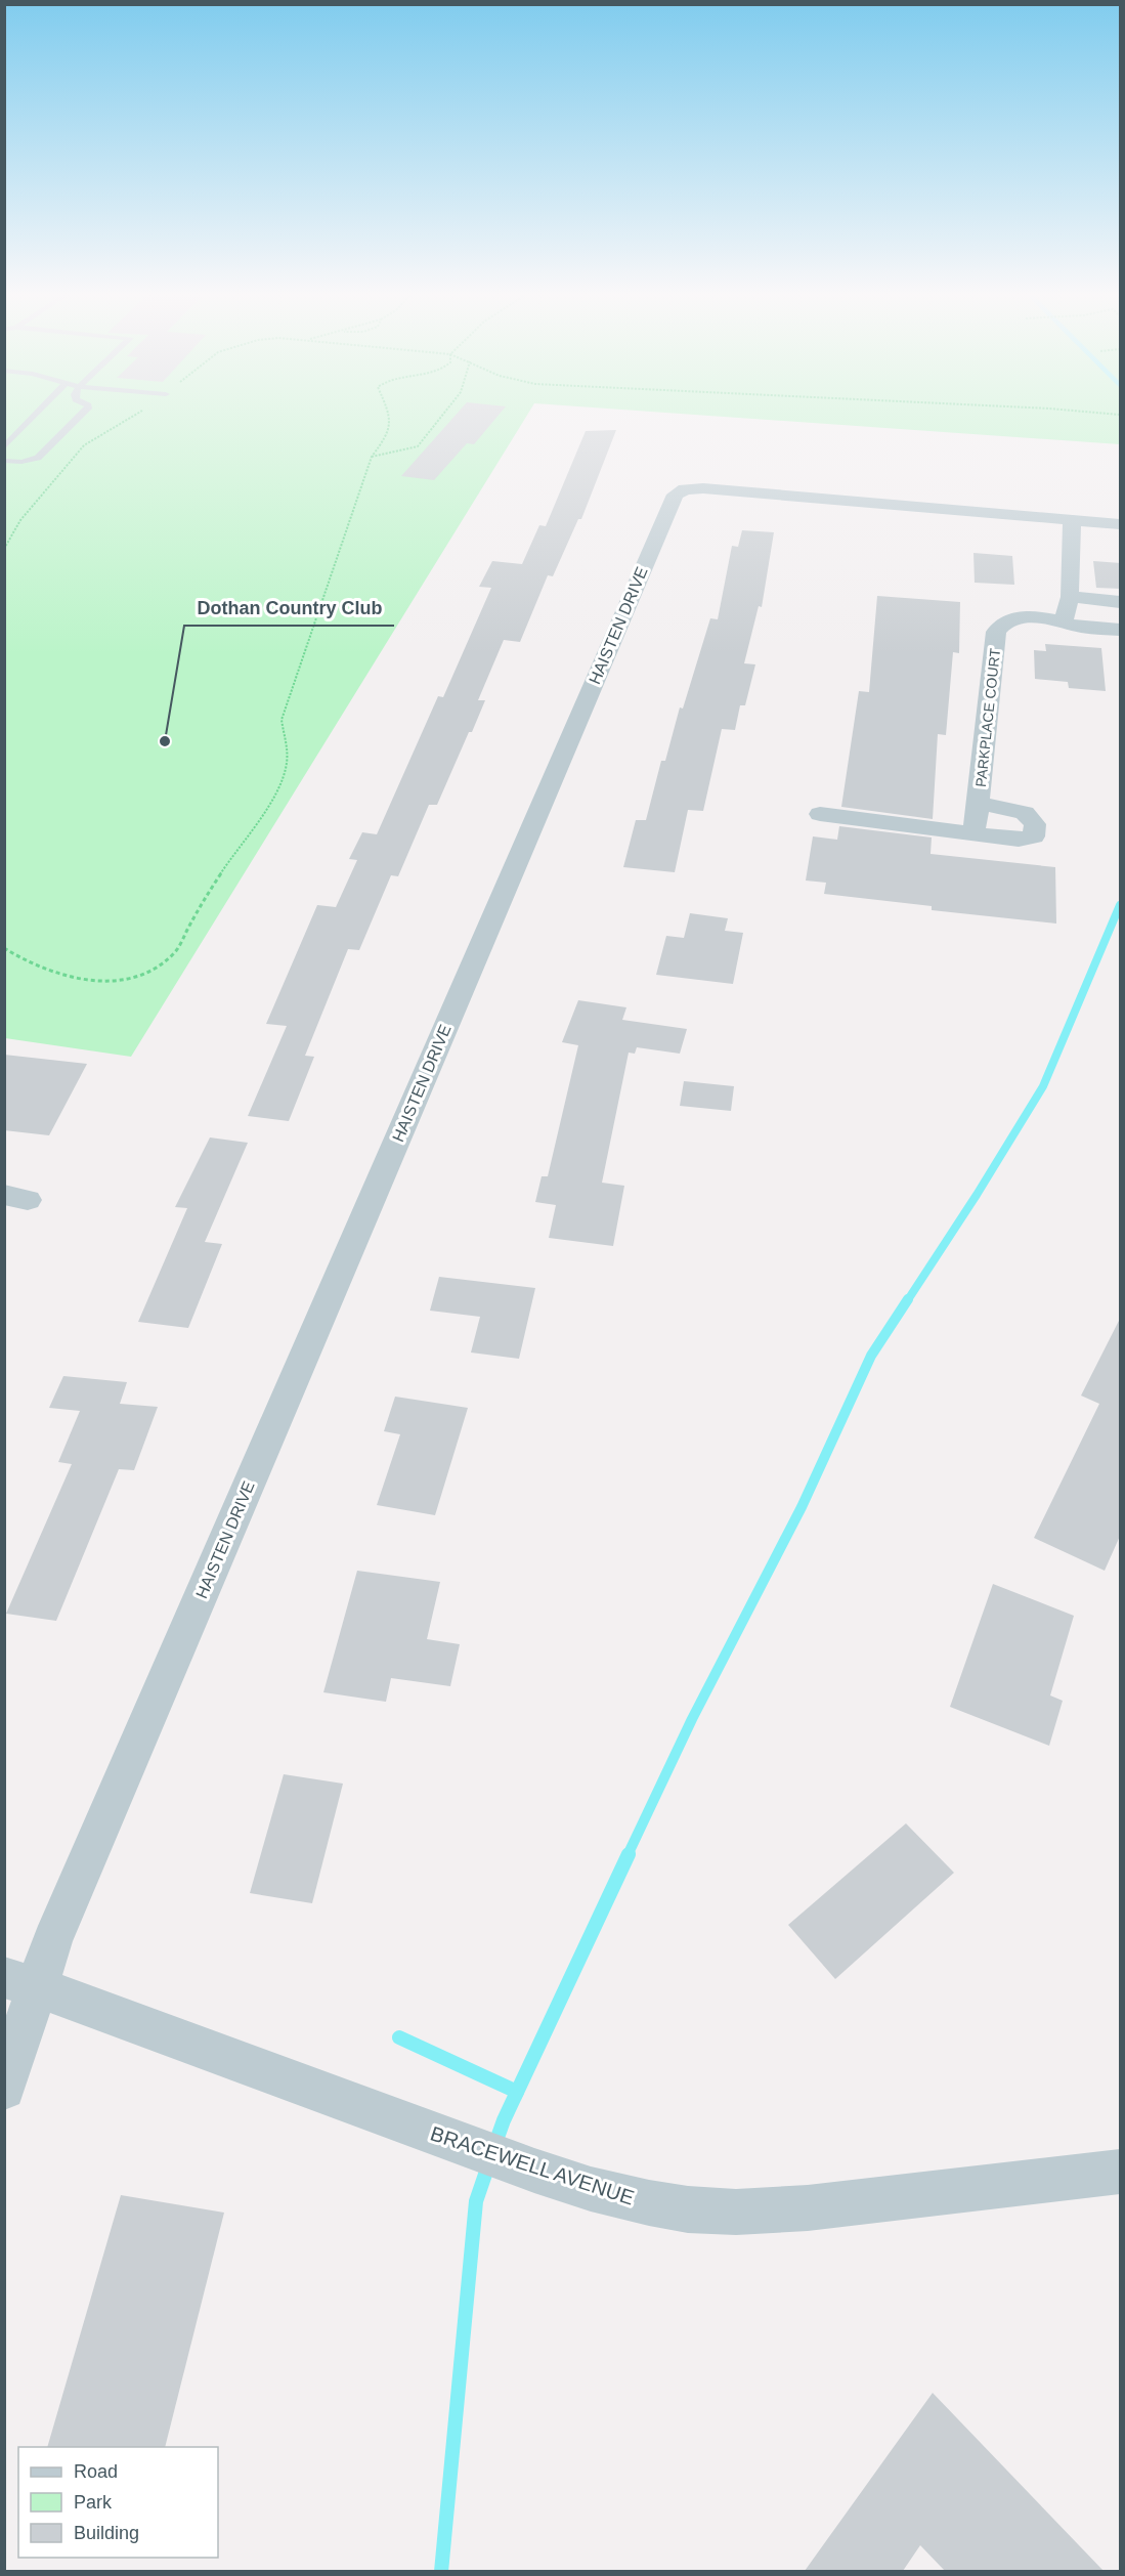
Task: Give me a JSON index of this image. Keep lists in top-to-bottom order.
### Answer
{
  "streets": {
    "street": ["HAISTEN DRIVE", "PARKPLACE COURT", "BRACEWELL AVENUE"]
  },
  "crossings": [
    ["HAISTEN DRIVE", "BRACEWELL AVENUE"]
  ],
  "places": ["Dothan Country Club"],
  "legend": ["Road", "Park", "Building"]
}
